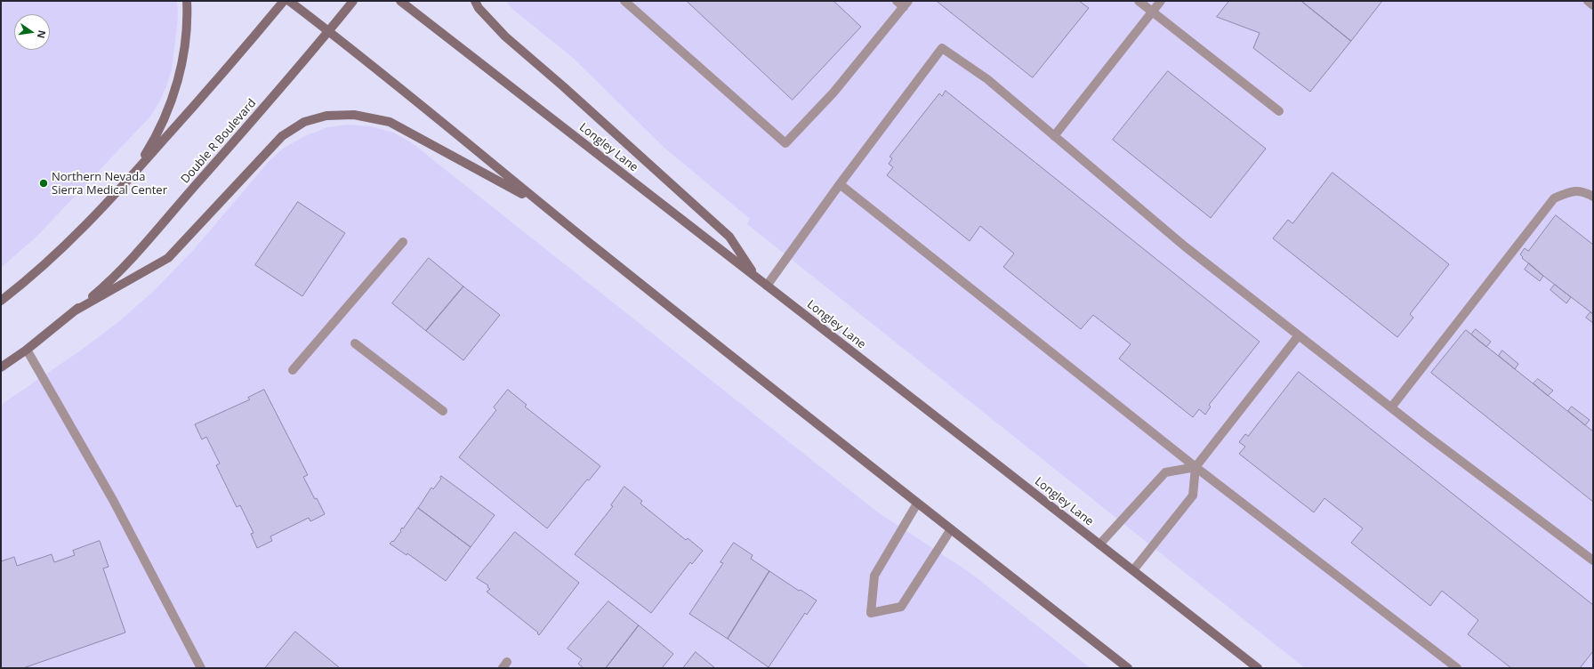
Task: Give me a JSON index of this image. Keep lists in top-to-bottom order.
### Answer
{
  "streets": {
    "main road": ["Double R Boulevard", "Longley Lane"]
  },
  "places": ["Northern Nevada Sierra Medical Center"],
  "north": "right"
}
